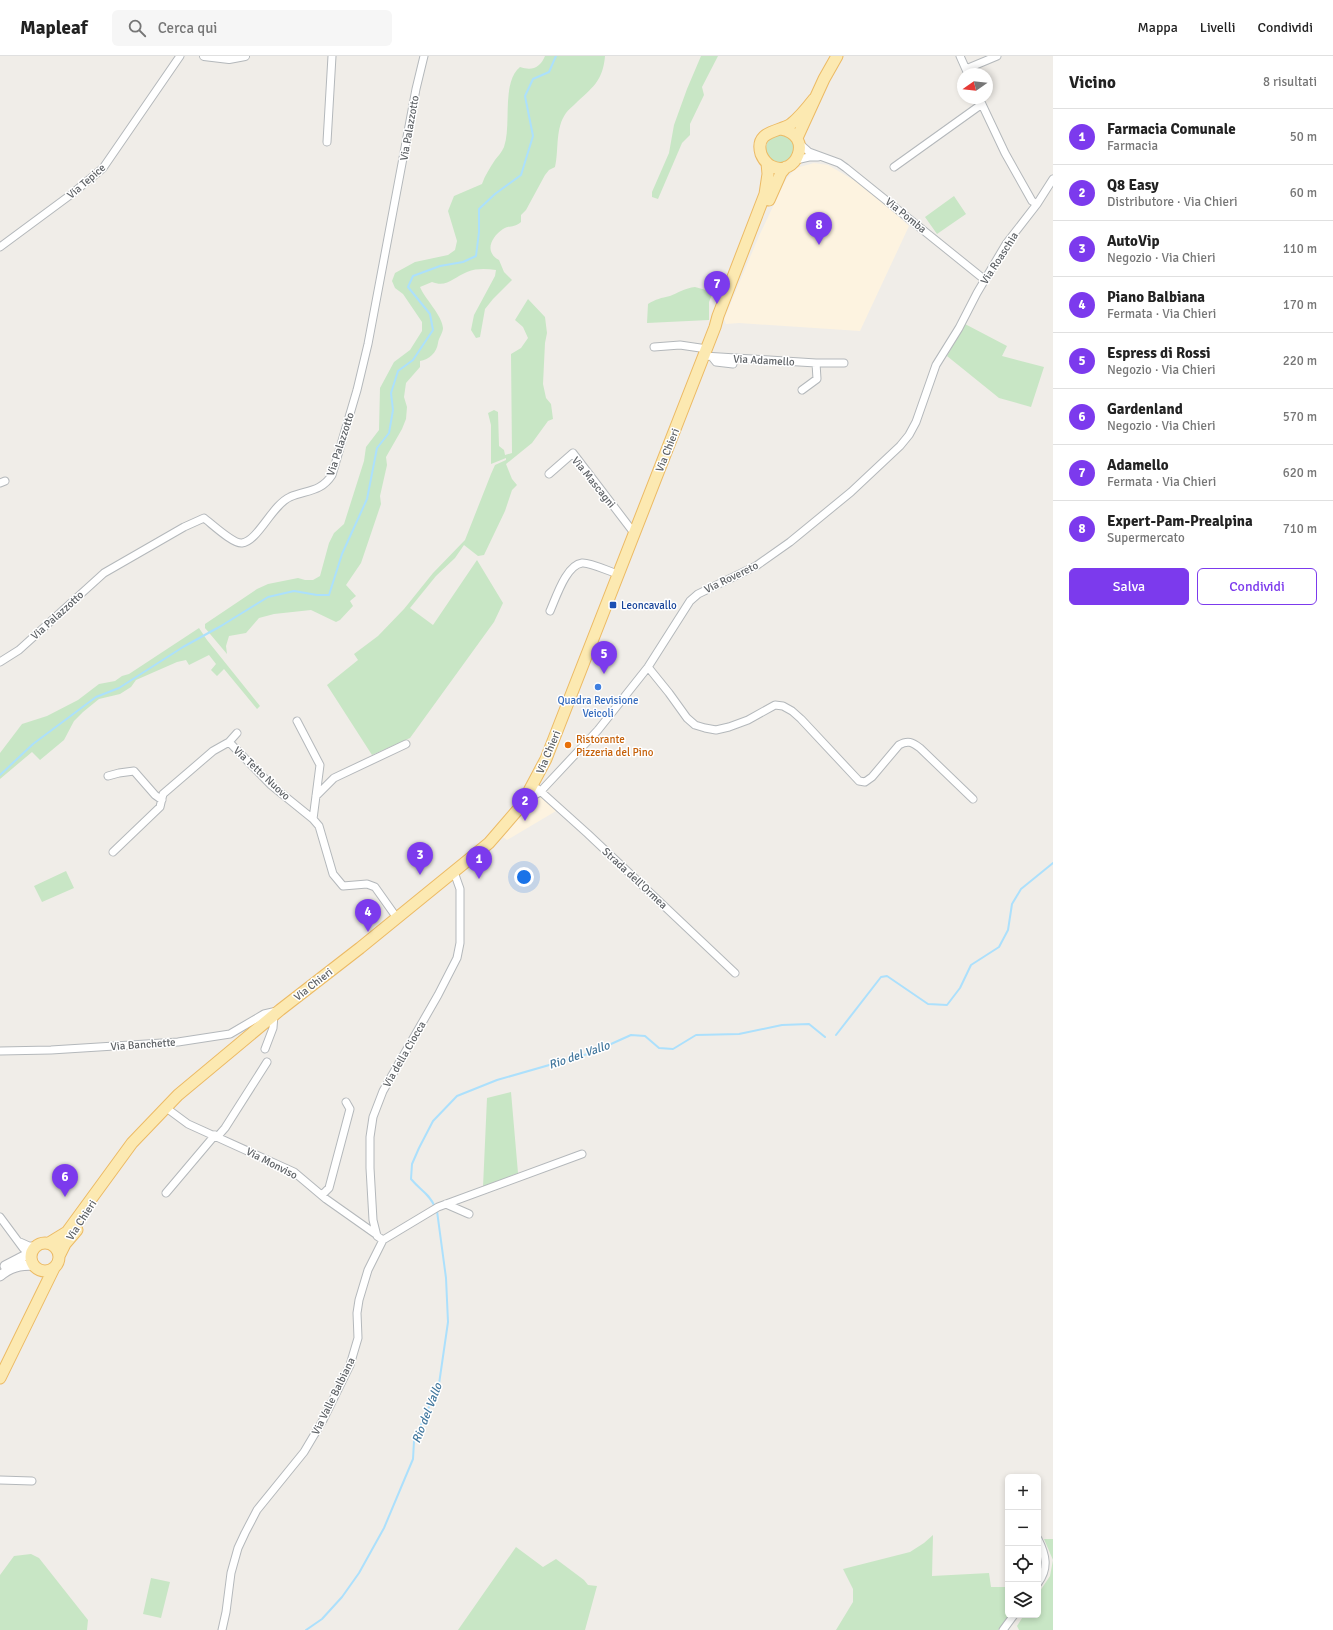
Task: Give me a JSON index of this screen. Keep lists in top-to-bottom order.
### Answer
{
  "streets": {
    "main road": ["Via Chieri"],
    "street": [
      "Via Palazzotto",
      "Via Tepice",
      "Via Pomba",
      "Via Roaschia",
      "Via Adamello",
      "Via Mascagni",
      "Via Rovereto",
      "Via Tetto Nuovo",
      "Strada dell'Ormea",
      "Via Banchette",
      "Via della Ciocca",
      "Via Monviso",
      "Via Valle Balbiana"
    ]
  },
  "crossings": [
    ["Via Pomba", "Via Roaschia"],
    ["Via Pomba", "Via Chieri"],
    ["Via Roaschia", "Via Rovereto"],
    ["Via Adamello", "Via Chieri"],
    ["Via Chieri", "Via Mascagni"],
    ["Via Chieri", "Via Rovereto"],
    ["Via Chieri", "Via Tetto Nuovo"],
    ["Via Chieri", "Strada dell'Ormea"],
    ["Via Chieri", "Via Banchette"],
    ["Via Chieri", "Via della Ciocca"],
    ["Via Chieri", "Via Monviso"],
    ["Via Rovereto", "Strada dell'Ormea"],
    ["Via della Ciocca", "Via Monviso"],
    ["Via della Ciocca", "Via Valle Balbiana"],
    ["Via Monviso", "Via Valle Balbiana"]
  ],
  "water": ["Rio del Vallo"],
  "places": {
    "transit": ["Leoncavallo"],
    "other": ["Quadra Revisione Veicoli", "Ristorante Pizzeria del Pino"]
  },
  "north": "left",
  "page": {
    "header": "Mapleaf",
    "search": "Cerca qui",
    "nav": ["Mappa", "Livelli", "Condividi"],
    "heading": ["Vicino", "8 risultati"],
    "list": [
      {
        "mark": "1",
        "name": "Farmacia Comunale",
        "note": "Farmacia",
        "value": "50 m"
      },
      {
        "mark": "2",
        "name": "Q8 Easy",
        "note": "Distributore · Via Chieri",
        "value": "60 m"
      },
      {
        "mark": "3",
        "name": "AutoVip",
        "note": "Negozio · Via Chieri",
        "value": "110 m"
      },
      {
        "mark": "4",
        "name": "Piano Balbiana",
        "note": "Fermata · Via Chieri",
        "value": "170 m"
      },
      {
        "mark": "5",
        "name": "Espress di Rossi",
        "note": "Negozio · Via Chieri",
        "value": "220 m"
      },
      {
        "mark": "6",
        "name": "Gardenland",
        "note": "Negozio · Via Chieri",
        "value": "570 m"
      },
      {
        "mark": "7",
        "name": "Adamello",
        "note": "Fermata · Via Chieri",
        "value": "620 m"
      },
      {
        "mark": "8",
        "name": "Expert-Pam-Prealpina",
        "note": "Supermercato",
        "value": "710 m"
      }
    ],
    "pins": [
      "8",
      "7",
      "5",
      "2",
      "3",
      "1",
      "4",
      "6"
    ],
    "buttons": ["Salva", "Condividi"],
    "map_buttons": ["+", "−"]
  }
}
